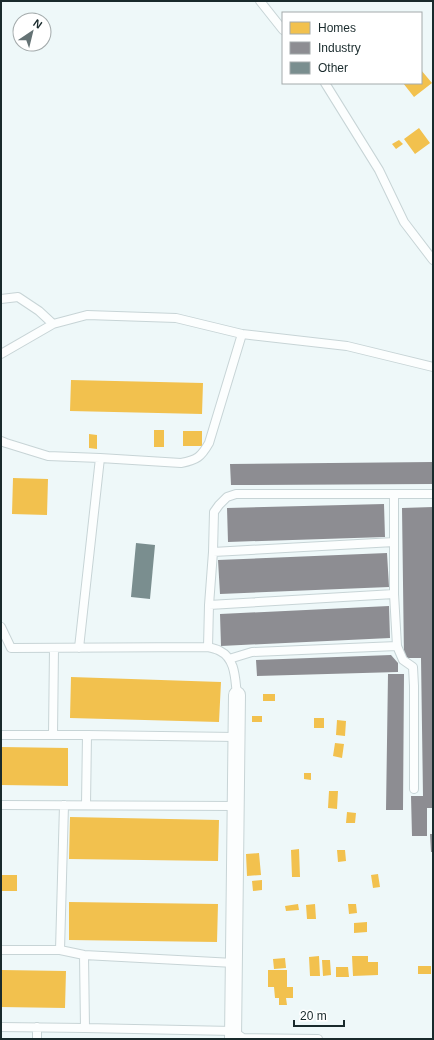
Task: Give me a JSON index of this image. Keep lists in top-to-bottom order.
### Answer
{
  "legend": ["Homes", "Industry", "Other"],
  "scale_bar": "20 m",
  "north": "top right"
}
